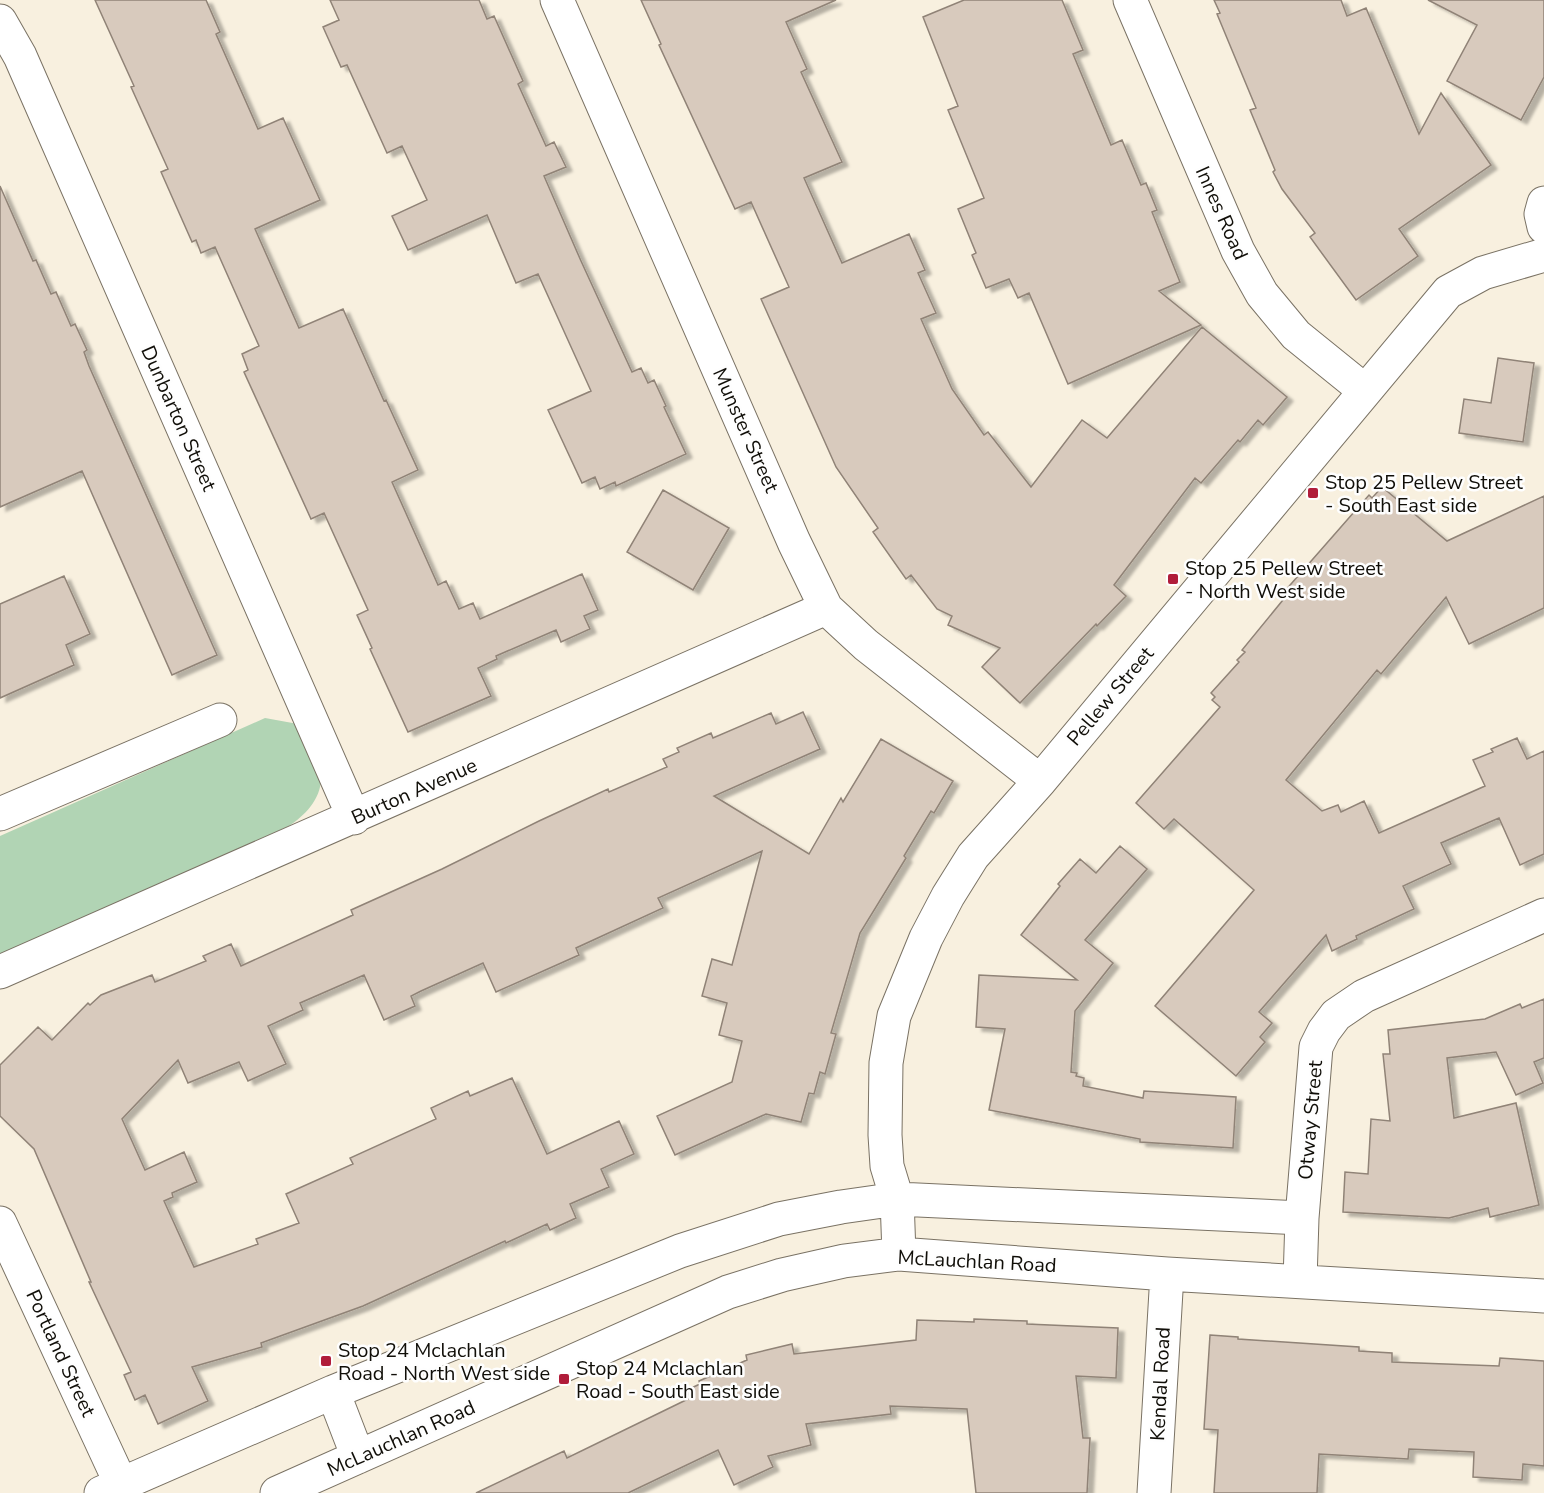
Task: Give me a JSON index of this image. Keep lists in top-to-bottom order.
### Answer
{
  "streets": {
    "street": [
      "Innes Road",
      "Dunbarton Street",
      "Munster Street",
      "Pellew Street",
      "Burton Avenue",
      "Otway Street",
      "McLauchlan Road",
      "Portland Street",
      "Kendal Road"
    ]
  },
  "crossings": [
    ["Innes Road", "Pellew Street"],
    ["Dunbarton Street", "Burton Avenue"],
    ["Munster Street", "Pellew Street"],
    ["Munster Street", "Burton Avenue"],
    ["Pellew Street", "McLauchlan Road"],
    ["Otway Street", "McLauchlan Road"],
    ["McLauchlan Road", "Kendal Road"]
  ],
  "places": {
    "transit": [
      "Stop 25 Pellew Street - South East side",
      "Stop 25 Pellew Street - North West side",
      "Stop 24 Mclachlan Road - North West side",
      "Stop 24 Mclachlan Road - South East side"
    ]
  }
}
